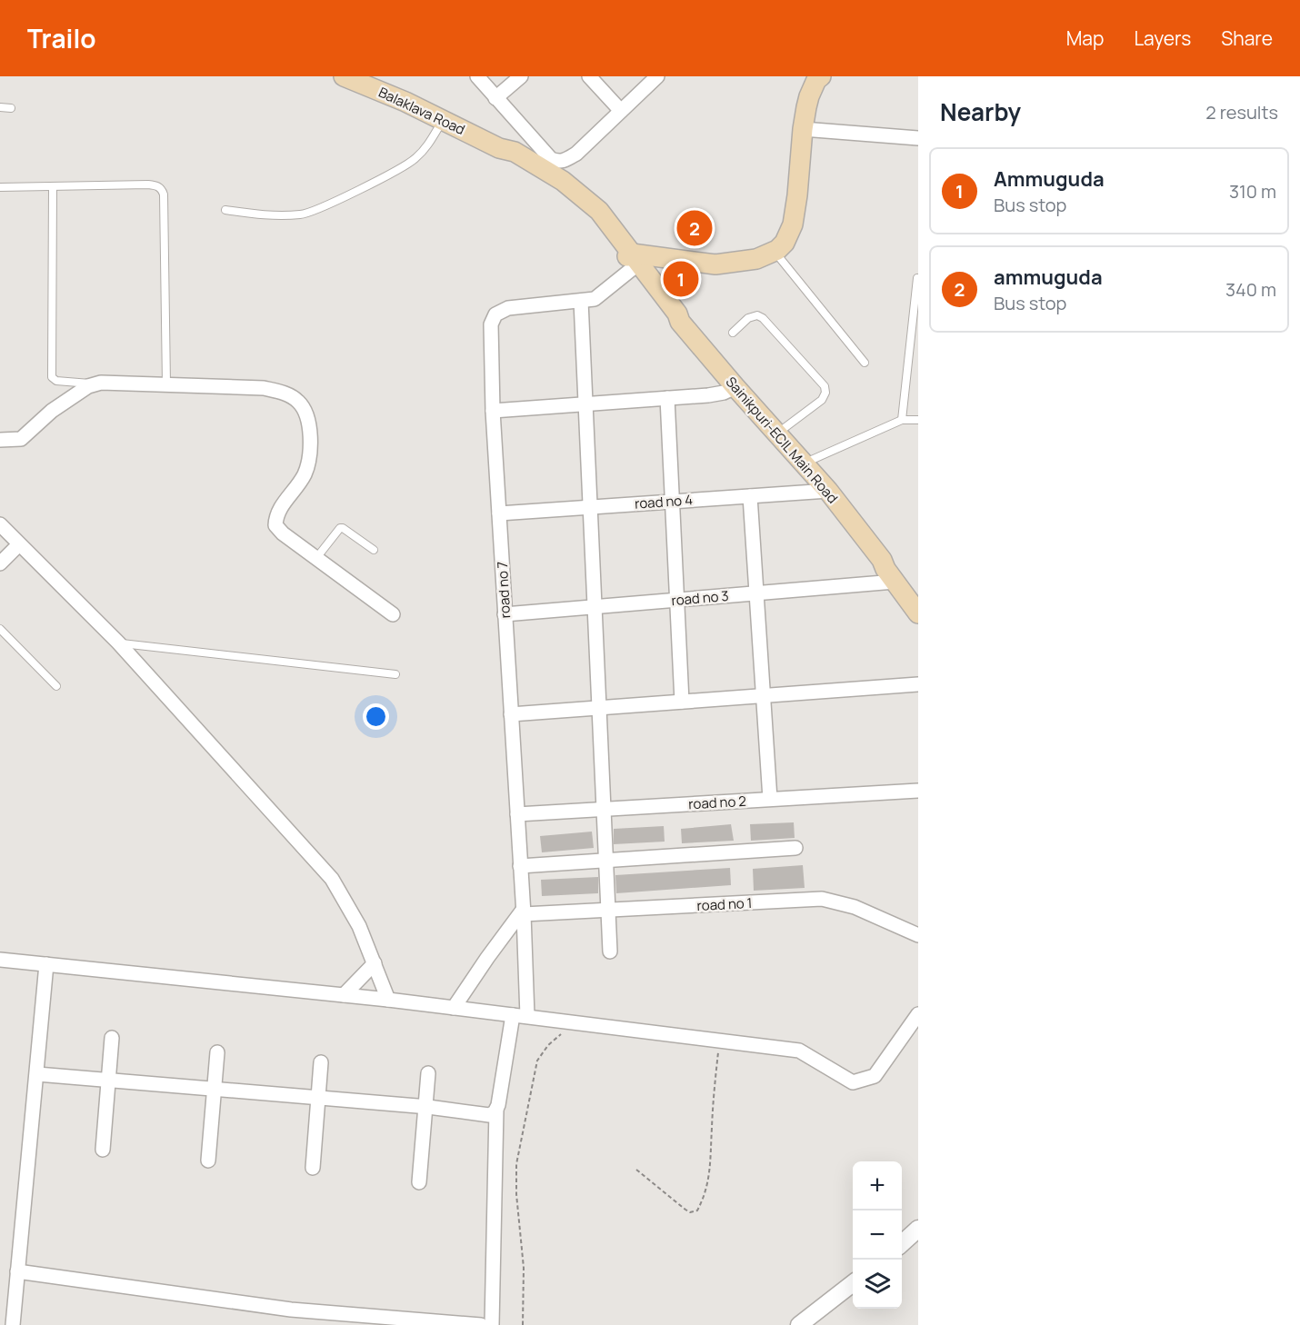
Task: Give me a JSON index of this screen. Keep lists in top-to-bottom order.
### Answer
{
  "streets": {
    "main road": ["Balaklava Road", "Sainikpuri-ECIL Main Road"],
    "street": [
      "road no 4",
      "road no 7",
      "road no 3",
      "road no 2",
      "road no 1"
    ]
  },
  "crossings": [
    ["Balaklava Road", "Sainikpuri-ECIL Main Road"],
    ["Sainikpuri-ECIL Main Road", "road no 4"],
    ["Sainikpuri-ECIL Main Road", "road no 7"],
    ["Sainikpuri-ECIL Main Road", "road no 3"],
    ["road no 4", "road no 7"],
    ["road no 7", "road no 3"],
    ["road no 7", "road no 2"],
    ["road no 7", "road no 1"]
  ],
  "page": {
    "header": "Trailo",
    "nav": ["Map", "Layers", "Share"],
    "heading": ["Nearby", "2 results"],
    "list": [
      {
        "mark": "1",
        "name": "Ammuguda",
        "note": "Bus stop",
        "value": "310 m"
      },
      {
        "mark": "2",
        "name": "ammuguda",
        "note": "Bus stop",
        "value": "340 m"
      }
    ],
    "pins": ["2", "1"],
    "map_buttons": ["+", "−"]
  }
}
